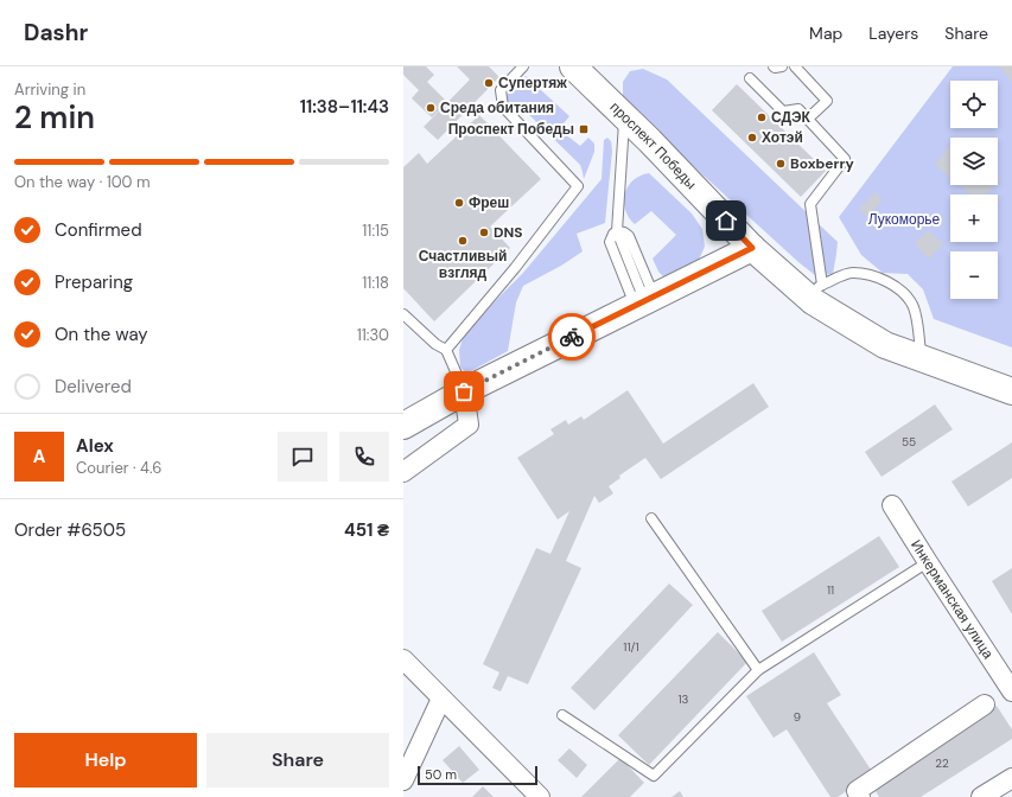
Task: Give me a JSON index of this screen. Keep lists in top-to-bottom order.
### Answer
{
  "streets": {
    "main road": ["проспект Победы"],
    "street": ["Инкерманская улица"]
  },
  "parks": ["Лукоморье"],
  "places": {
    "other": [
      "Супертяж",
      "Среда обитания",
      "СДЭК",
      "Хотэй",
      "Boxberry",
      "Фреш",
      "DNS",
      "Счастливый взгляд"
    ],
    "transit": ["Проспект Победы"]
  },
  "house_numbers": [
    "55",
    "11",
    "11/1",
    "13",
    "9",
    "22"
  ],
  "scale_bar": "50 m",
  "page": {
    "header": "Dashr",
    "nav": ["Map", "Layers", "Share"],
    "heading": ["2 min", "Arriving in", "11:38–11:43"],
    "panel": [
      "Alex",
      "Courier · 4.6",
      "Order #6505",
      "451 ₴"
    ],
    "map_buttons": ["+", "−"],
    "bar": "On the way · 100 m",
    "list": [
      ["Confirmed", "11:15"],
      ["Preparing", "11:18"],
      ["On the way", "11:30"],
      "Delivered"
    ],
    "round": "A",
    "buttons": ["Help", "Share"],
    "scale": "50 m"
  }
}
